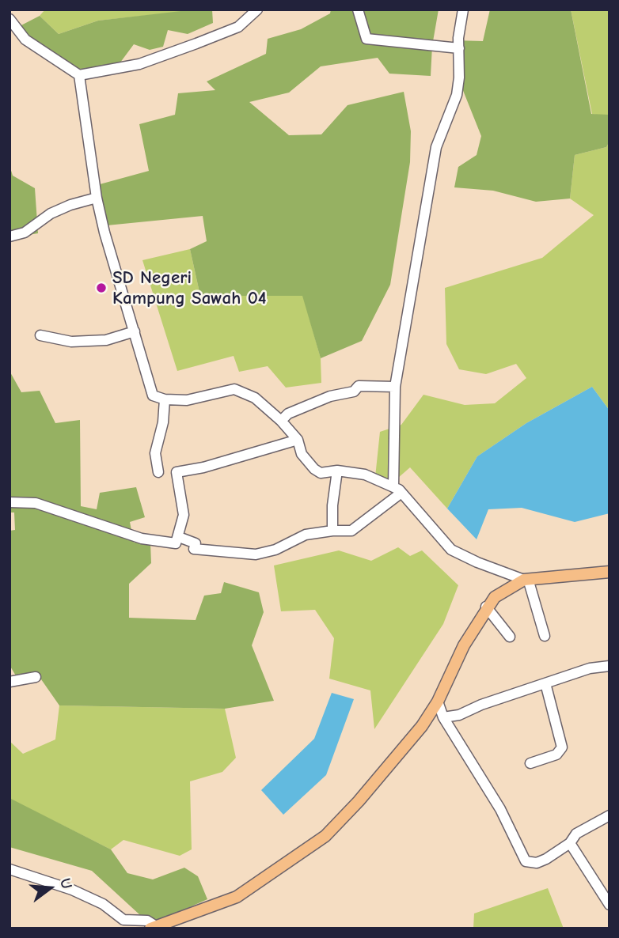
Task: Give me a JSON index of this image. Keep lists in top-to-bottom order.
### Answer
{
  "places": ["SD Negeri Kampung Sawah 04"],
  "north": "right"
}
